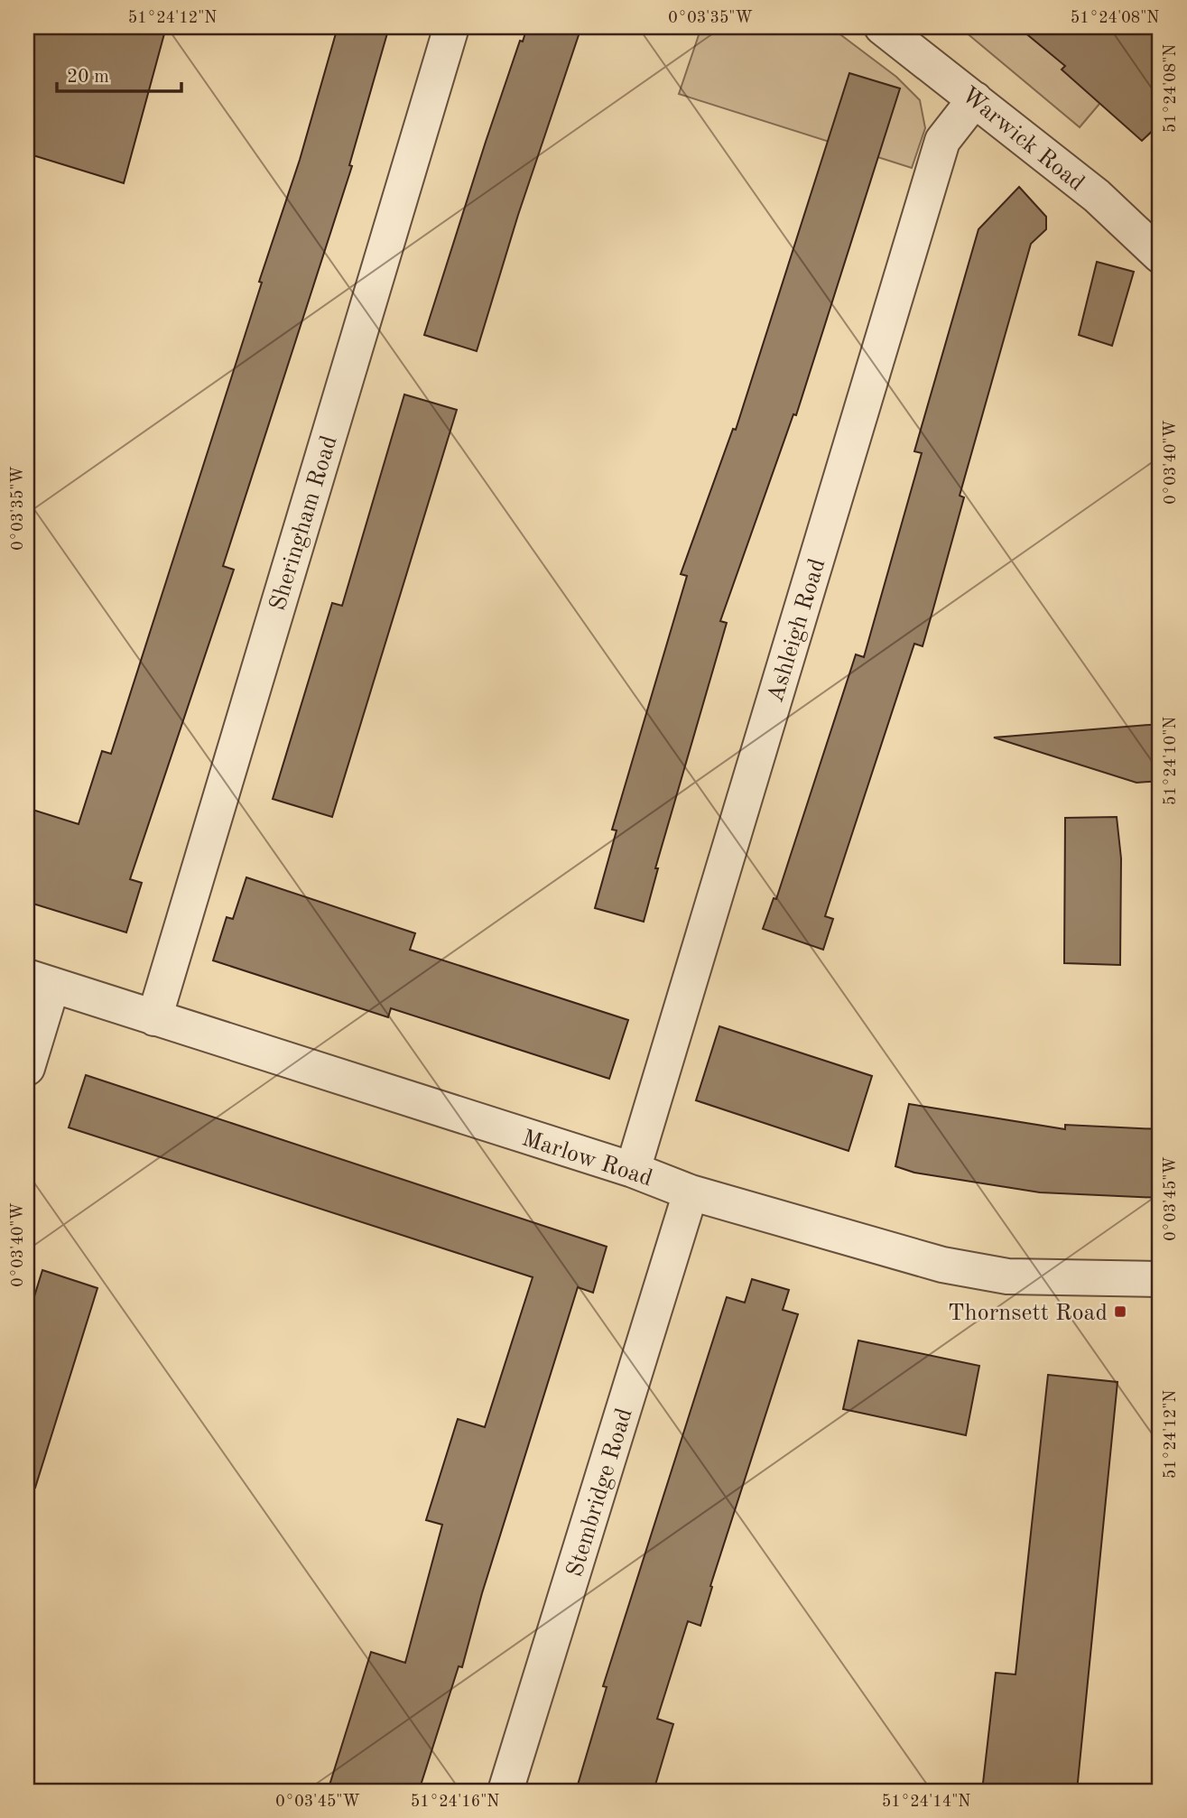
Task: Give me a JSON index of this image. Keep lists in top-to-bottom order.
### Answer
{
  "streets": {
    "street": [
      "Warwick Road",
      "Sheringham Road",
      "Ashleigh Road",
      "Marlow Road",
      "Stembridge Road"
    ]
  },
  "crossings": [
    ["Warwick Road", "Ashleigh Road"],
    ["Sheringham Road", "Marlow Road"],
    ["Ashleigh Road", "Marlow Road"],
    ["Marlow Road", "Stembridge Road"]
  ],
  "places": {
    "transit": ["Thornsett Road"]
  },
  "scale_bar": "20 m",
  "coordinates": [
    "51°24'12\"N",
    "0°03'35\"W",
    "51°24'08\"N",
    "0°03'40\"W",
    "51°24'10\"N",
    "0°03'45\"W",
    "51°24'16\"N",
    "51°24'14\"N"
  ]
}
